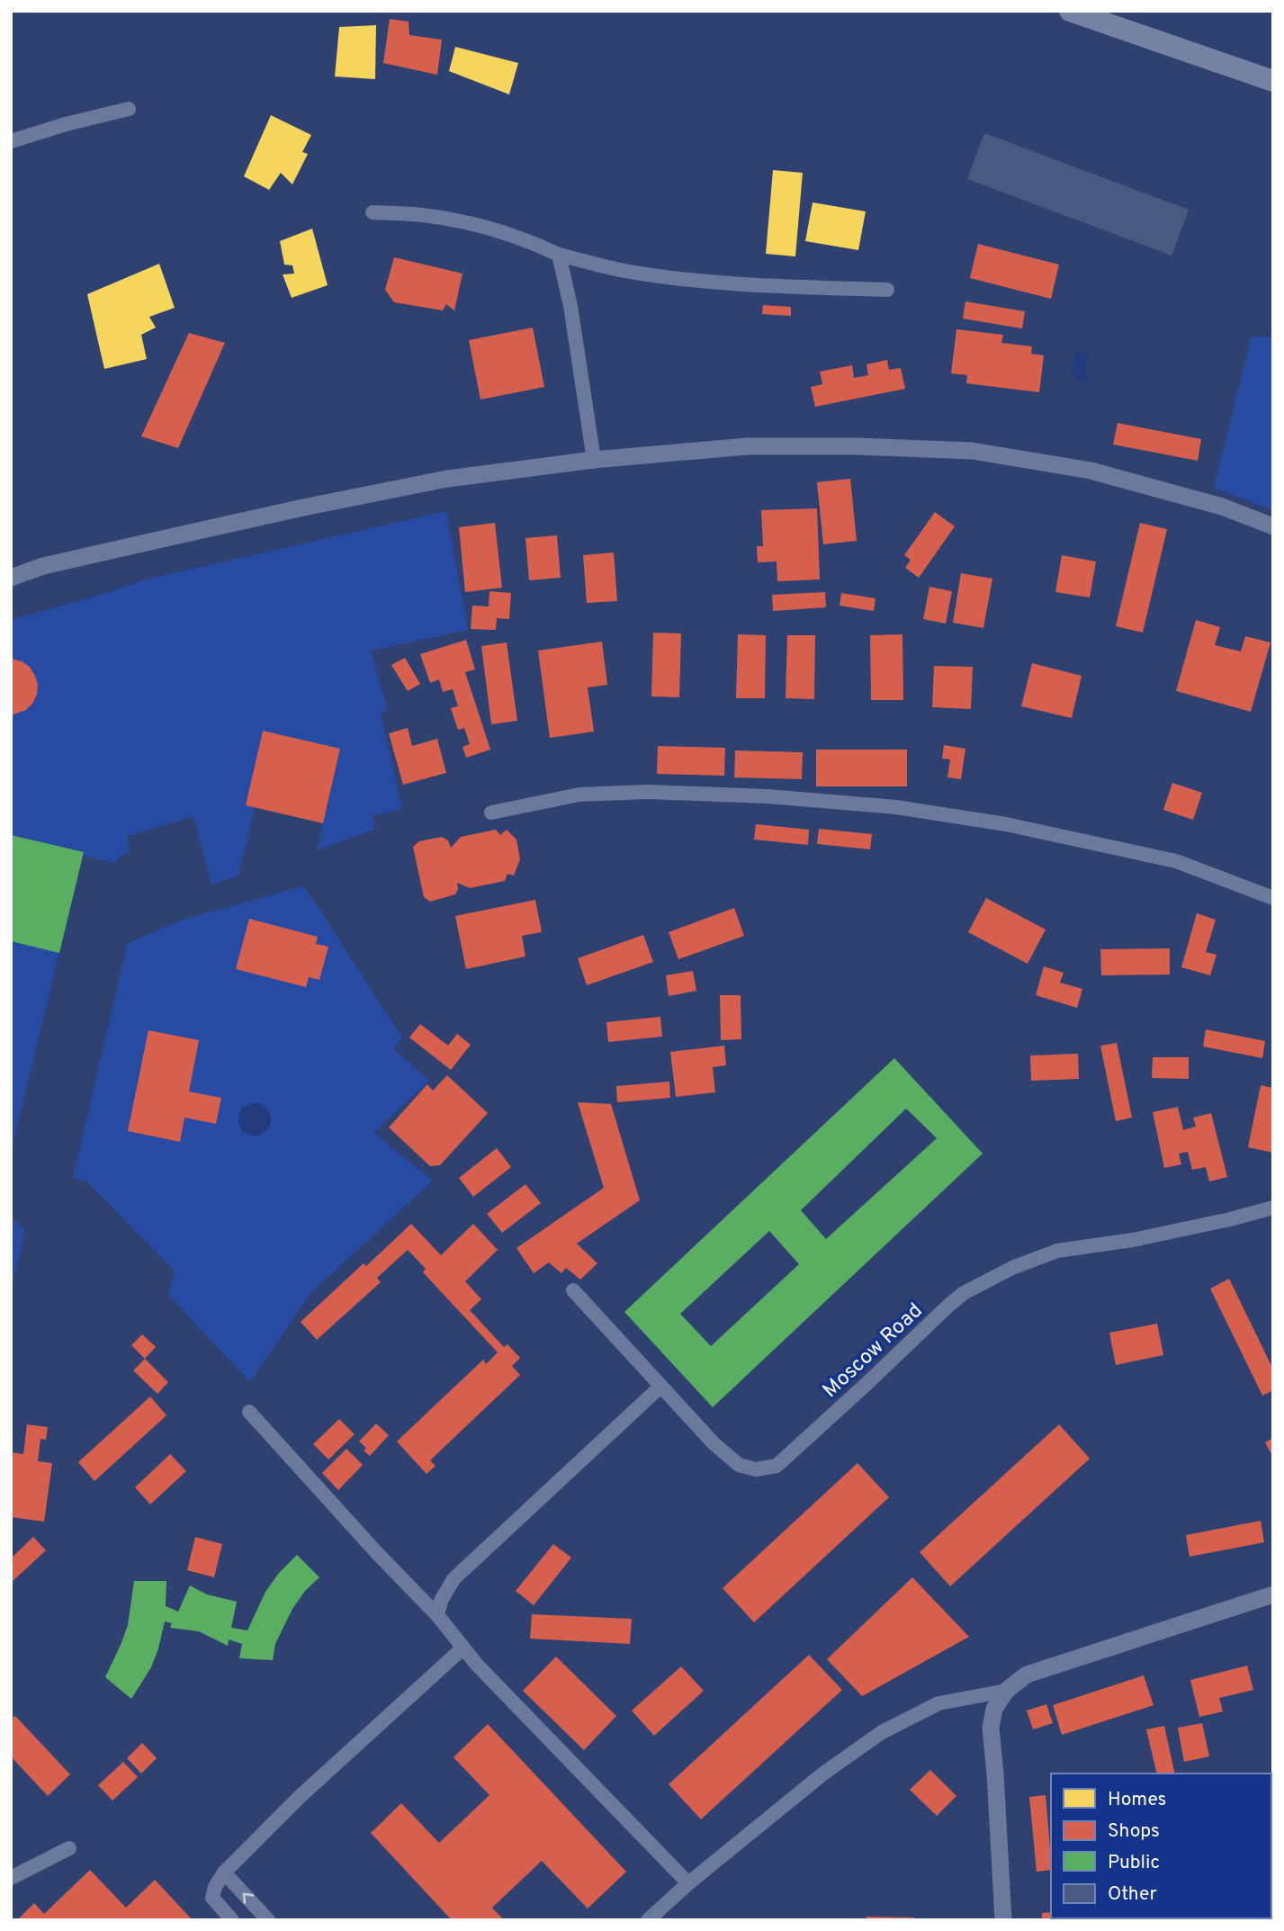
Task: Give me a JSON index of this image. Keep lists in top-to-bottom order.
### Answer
{
  "streets": {
    "street": ["Moscow Road"]
  },
  "legend": [
    "Homes",
    "Shops",
    "Public",
    "Other"
  ]
}
